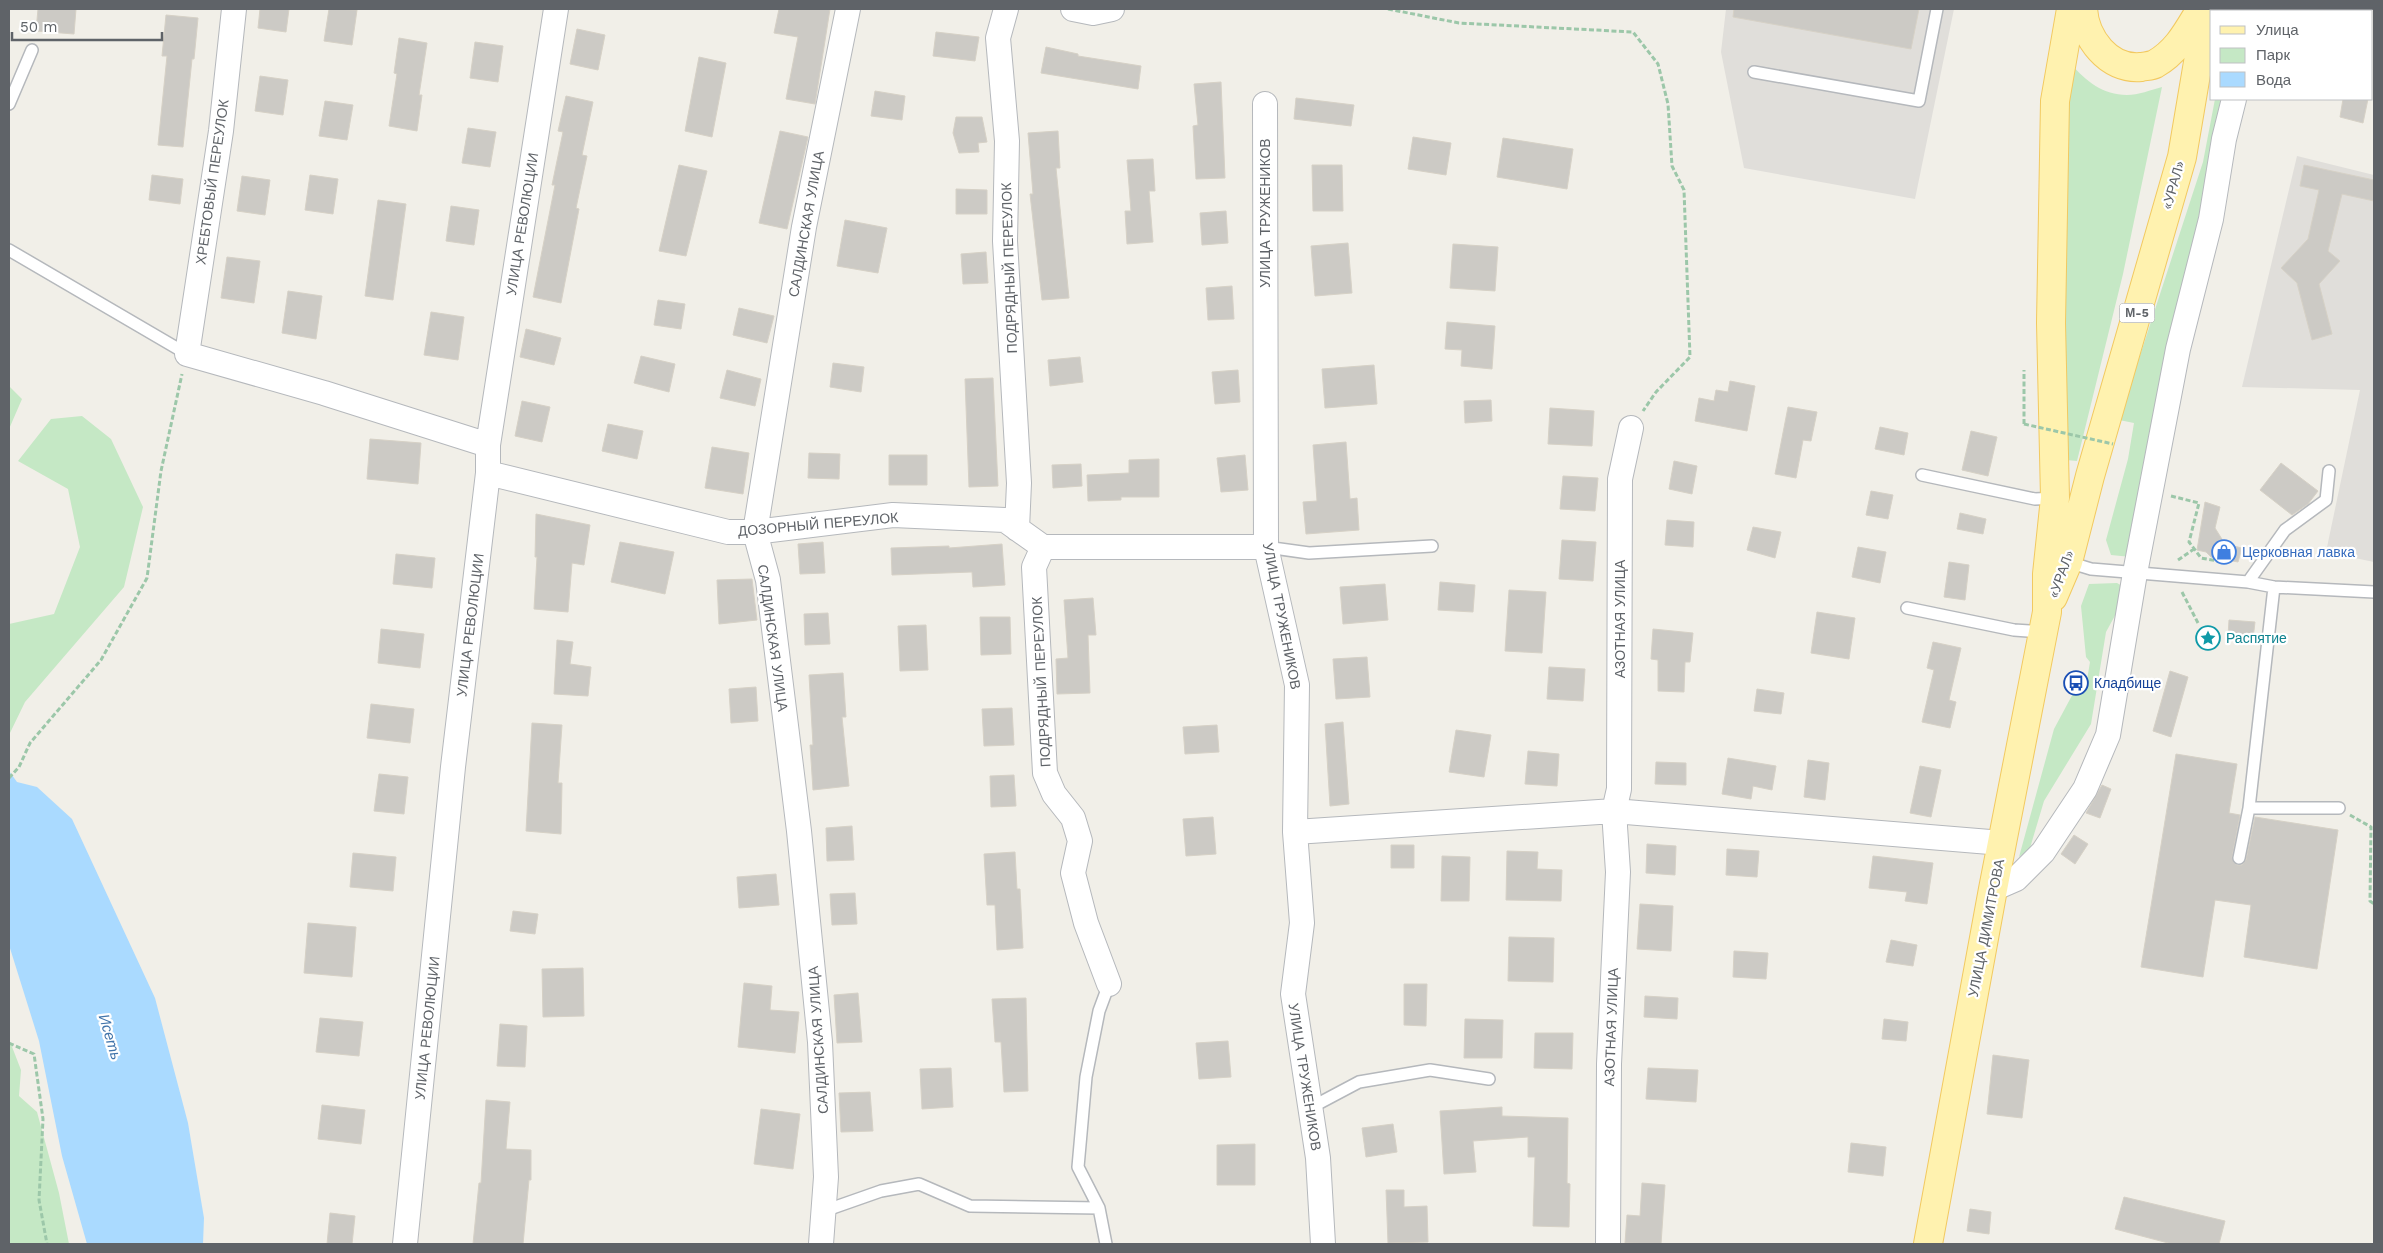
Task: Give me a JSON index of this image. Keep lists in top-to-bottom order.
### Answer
{
  "streets": {
    "main road": ["«УРАЛ»", "М-5", "УЛИЦА ДИМИТРОВА"],
    "street": [
      "ХРЕБТОВЫЙ ПЕРЕУЛОК",
      "УЛИЦА ТРУЖЕНИКОВ",
      "УЛИЦА РЕВОЛЮЦИИ",
      "САЛДИНСКАЯ УЛИЦА",
      "ПОДРЯДНЫЙ ПЕРЕУЛОК",
      "ДОЗОРНЫЙ ПЕРЕУЛОК",
      "АЗОТНАЯ УЛИЦА"
    ]
  },
  "crossings": [
    ["«УРАЛ»", "УЛИЦА ДИМИТРОВА"],
    ["УЛИЦА РЕВОЛЮЦИИ", "ДОЗОРНЫЙ ПЕРЕУЛОК"],
    ["САЛДИНСКАЯ УЛИЦА", "ДОЗОРНЫЙ ПЕРЕУЛОК"],
    ["ПОДРЯДНЫЙ ПЕРЕУЛОК", "ДОЗОРНЫЙ ПЕРЕУЛОК"]
  ],
  "water": ["Исеть"],
  "places": {
    "shop": ["Церковная лавка"],
    "place": ["Распятие"],
    "bus stop": ["Кладбище"]
  },
  "legend": ["Улица", "Парк", "Вода"],
  "scale_bar": "50 m"
}
